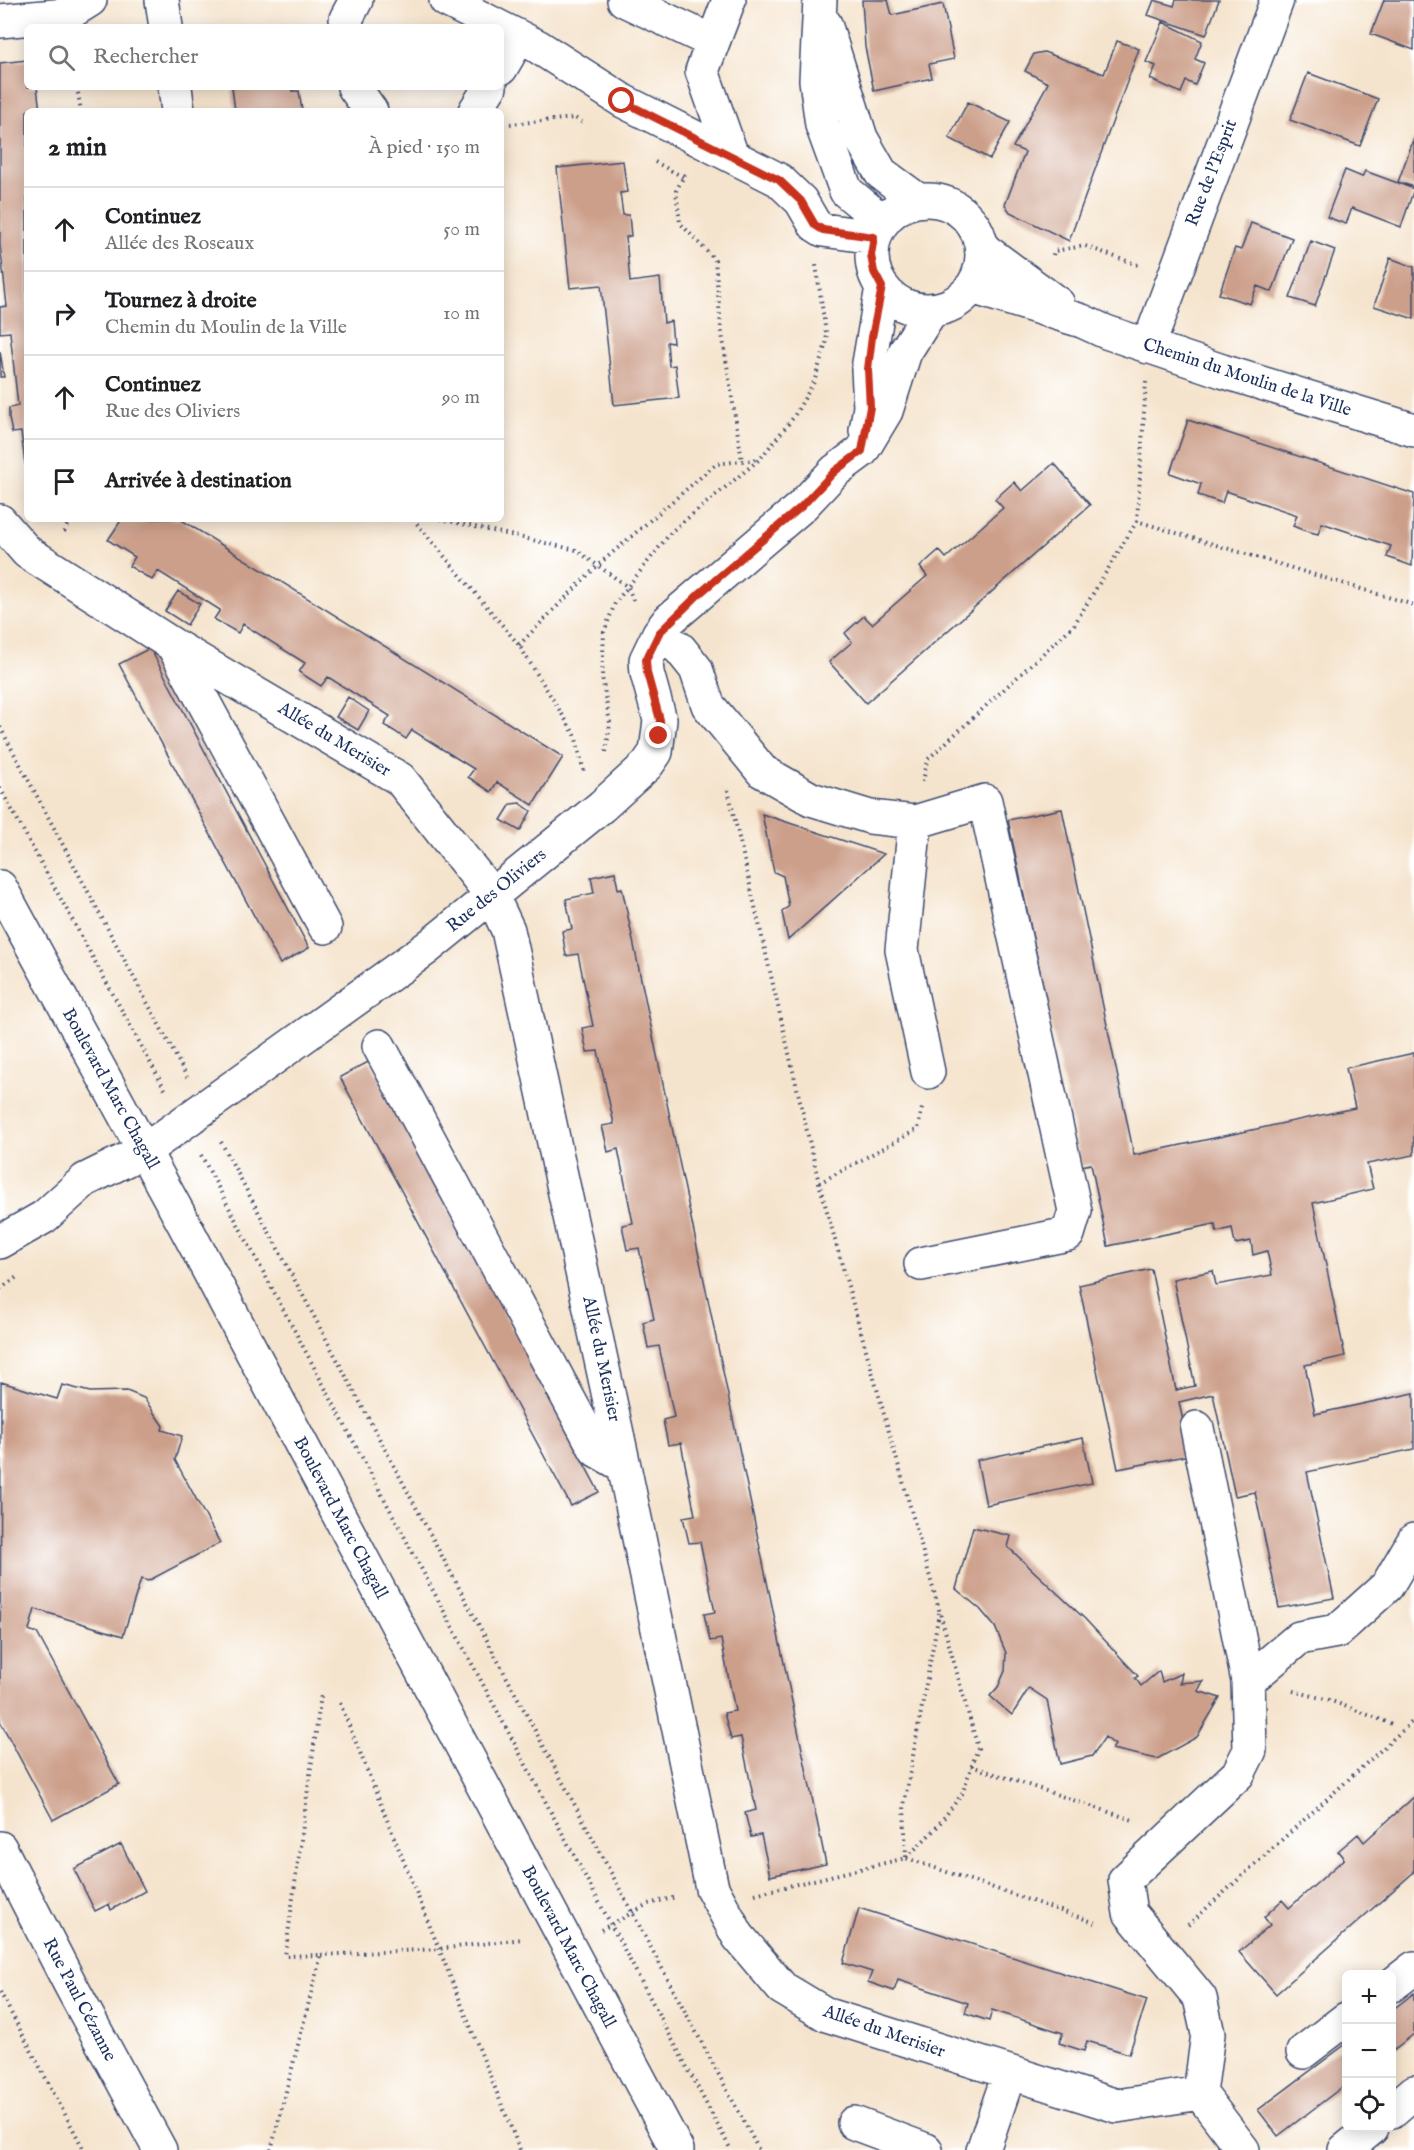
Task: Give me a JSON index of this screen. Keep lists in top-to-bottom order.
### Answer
{
  "streets": {
    "street": [
      "Rue de l'Esprit",
      "Chemin du Moulin de la Ville",
      "Allée du Merisier",
      "Rue des Oliviers",
      "Boulevard Marc Chagall",
      "Rue Paul Cézanne"
    ]
  },
  "crossings": [
    ["Rue de l'Esprit", "Chemin du Moulin de la Ville"],
    ["Chemin du Moulin de la Ville", "Rue des Oliviers"],
    ["Allée du Merisier", "Rue des Oliviers"],
    ["Rue des Oliviers", "Boulevard Marc Chagall"]
  ],
  "page": {
    "search": "Rechercher",
    "heading": ["2 min", "À pied · 150 m"],
    "list": [
      ["Continuez", "Allée des Roseaux", "50 m"],
      ["Tournez à droite", "Chemin du Moulin de la Ville", "10 m"],
      ["Continuez", "Rue des Oliviers", "90 m"],
      "Arrivée à destination"
    ],
    "map_buttons": ["+", "−"]
  }
}
